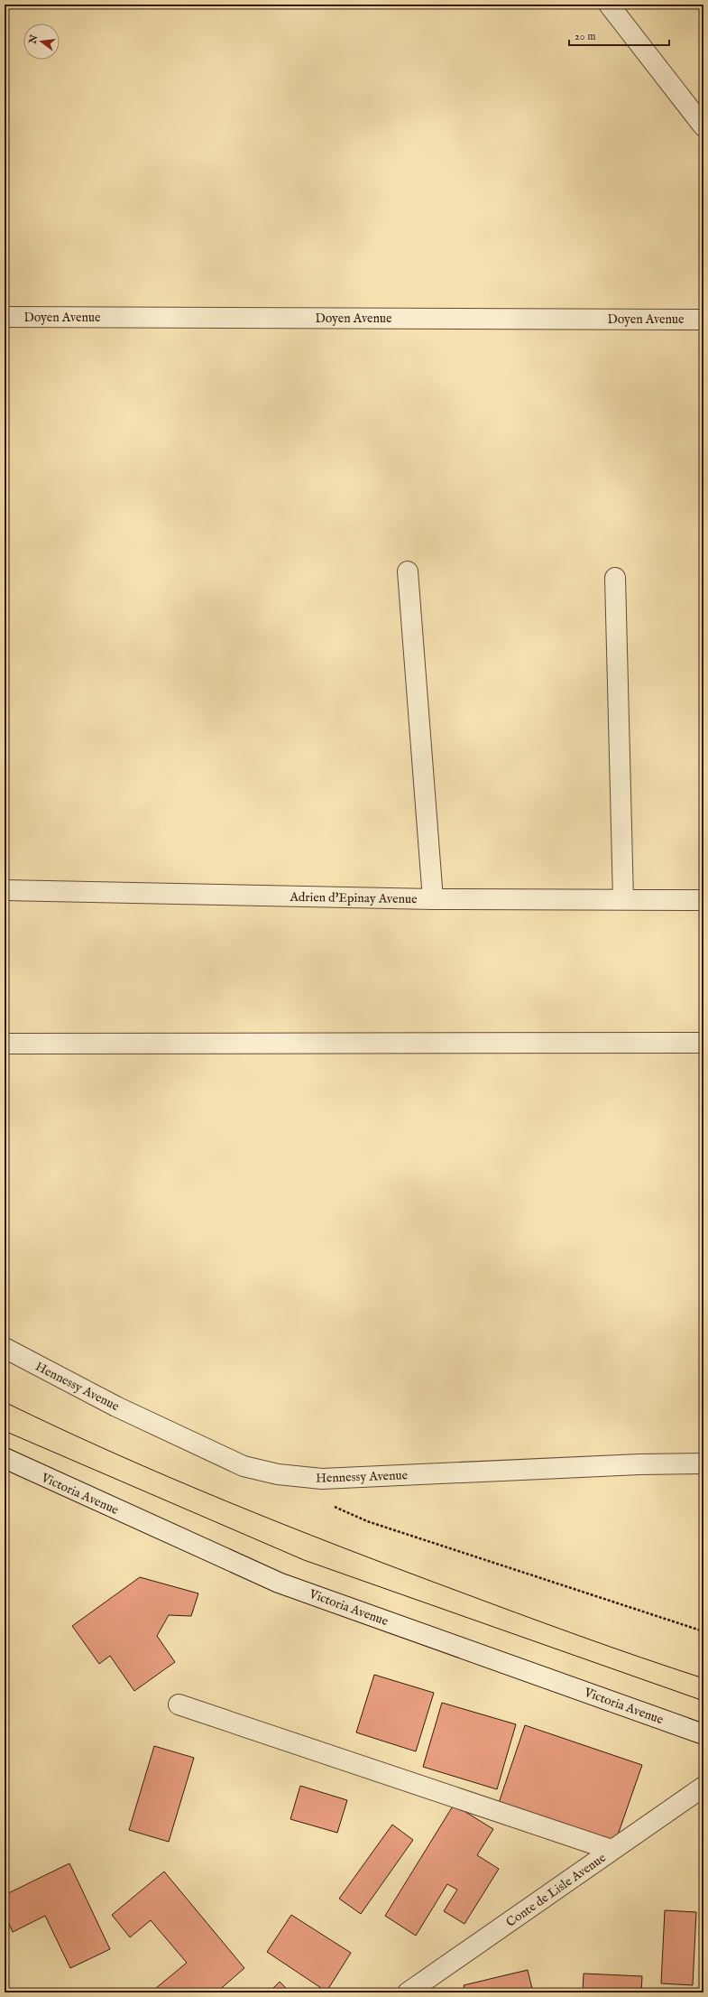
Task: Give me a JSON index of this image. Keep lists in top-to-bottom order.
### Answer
{
  "streets": {
    "street": [
      "Doyen Avenue",
      "Adrien d'Epinay Avenue",
      "Hennessy Avenue",
      "Victoria Avenue",
      "Conte de Lisle Avenue"
    ]
  },
  "scale_bar": "20 m",
  "north": "left"
}
